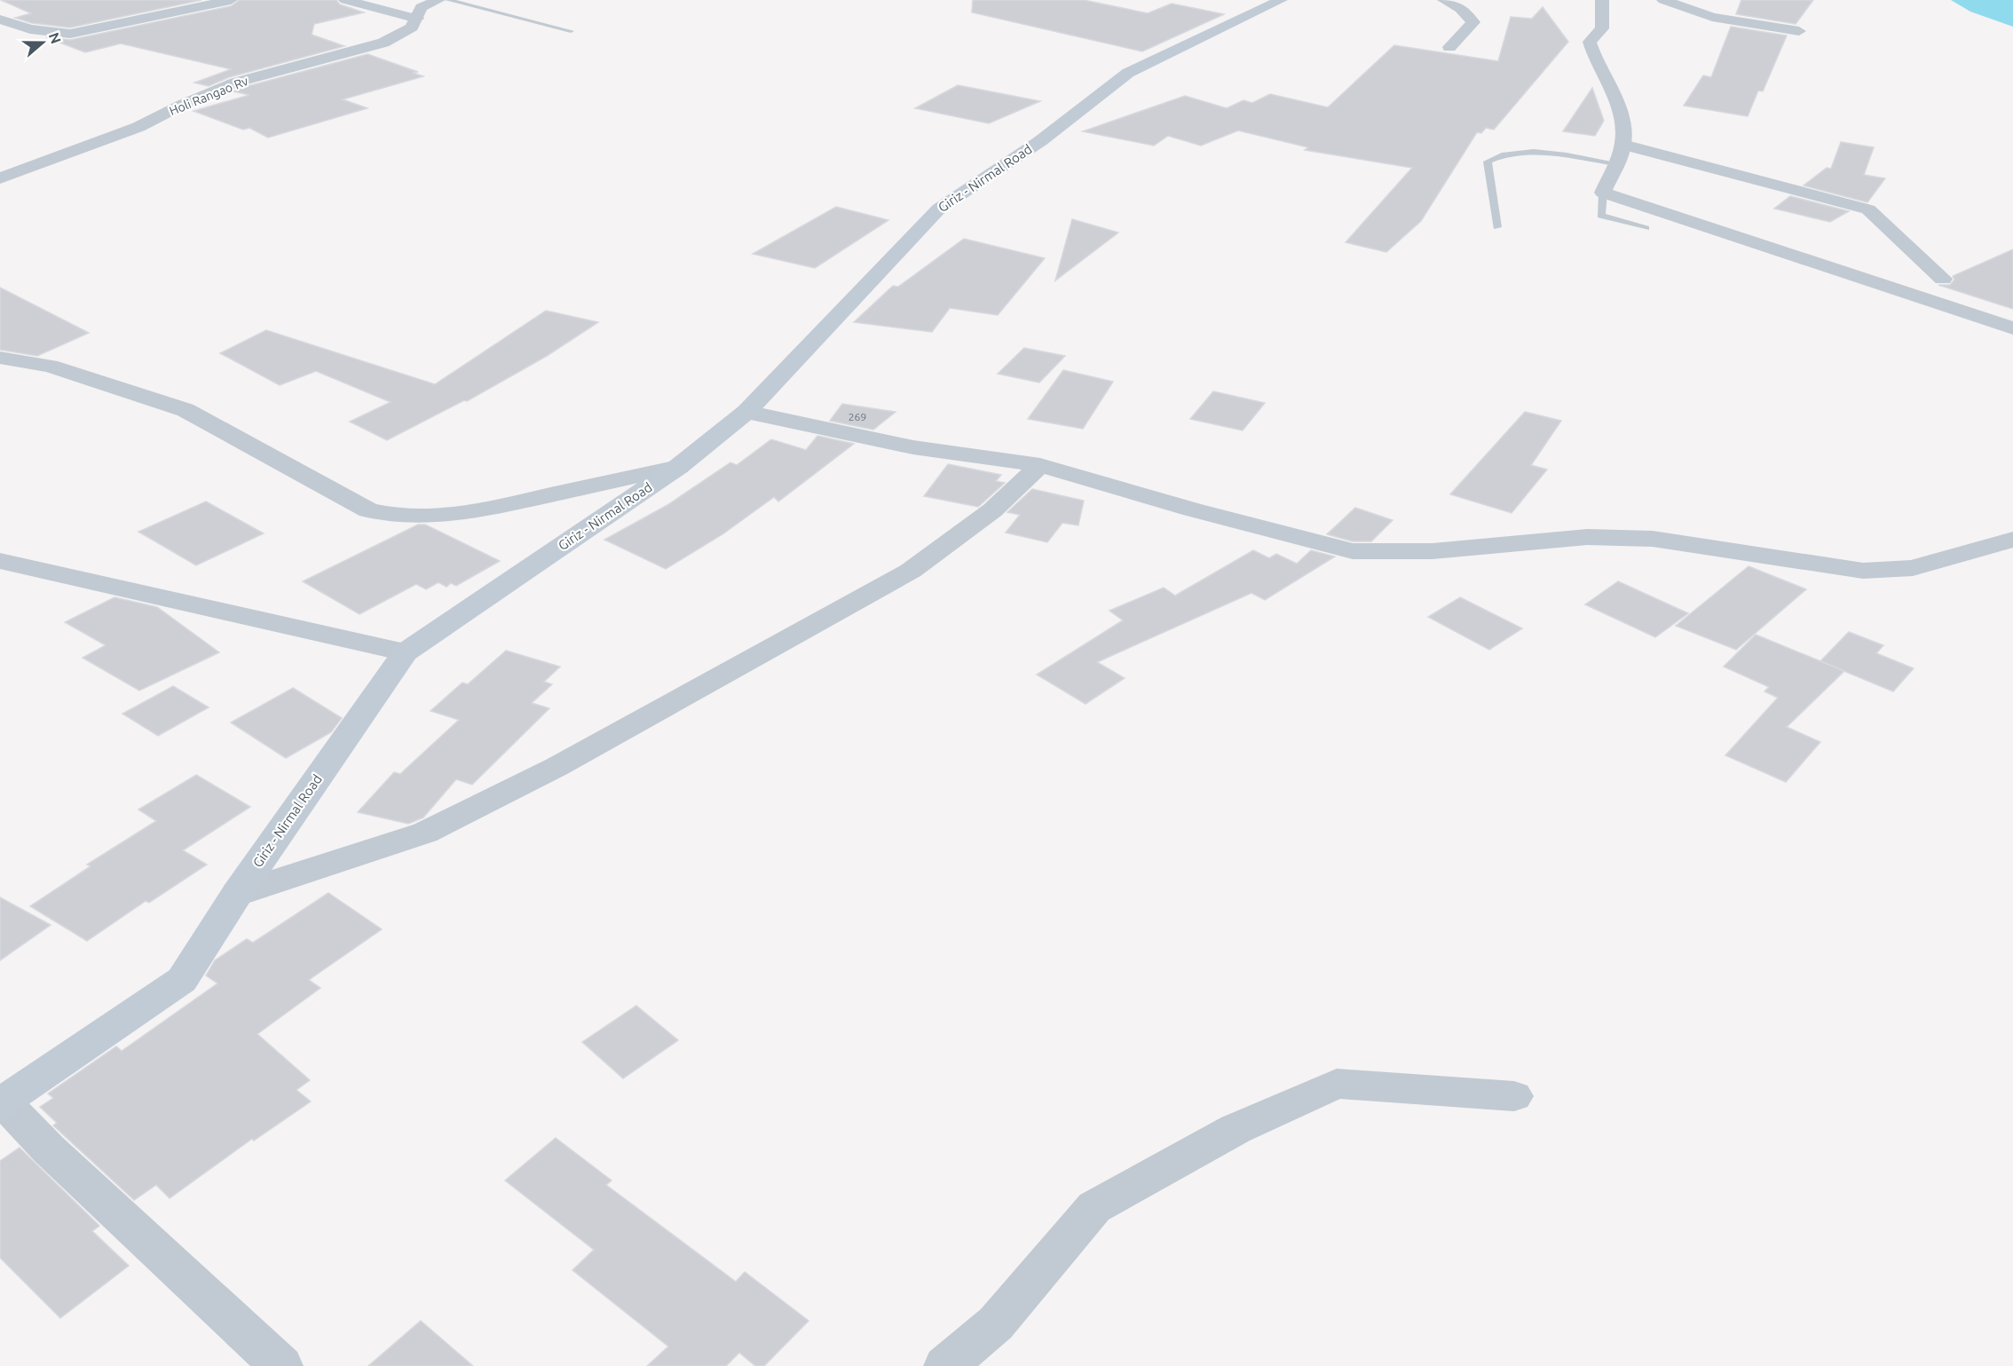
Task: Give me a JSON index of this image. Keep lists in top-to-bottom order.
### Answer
{
  "streets": {
    "main road": ["Giriz - Nirmal Road"],
    "street": ["Holi Rangao Rv"]
  },
  "house_numbers": ["269"],
  "north": "right"
}
